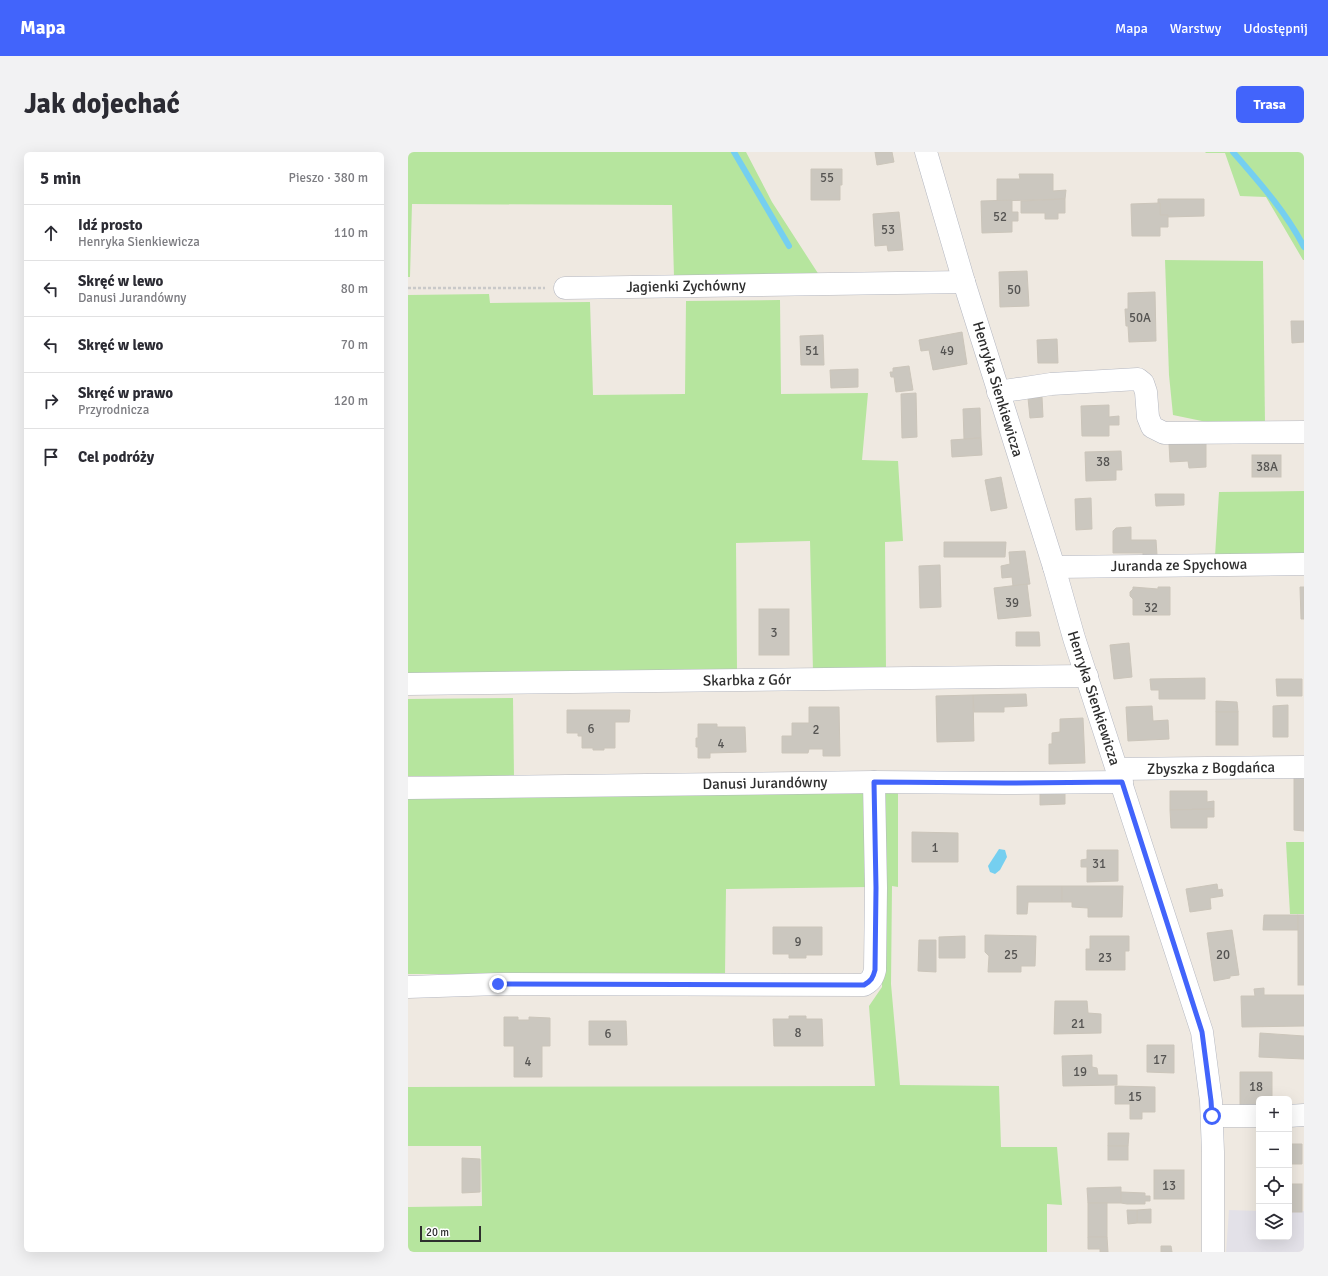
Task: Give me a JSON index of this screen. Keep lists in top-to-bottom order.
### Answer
{
  "streets": {
    "street": [
      "Jagienki Zychówny",
      "Henryka Sienkiewicza",
      "Juranda ze Spychowa",
      "Skarbka z Gór",
      "Zbyszka z Bogdańca",
      "Danusi Jurandówny"
    ]
  },
  "crossings": [
    ["Jagienki Zychówny", "Henryka Sienkiewicza"],
    ["Henryka Sienkiewicza", "Juranda ze Spychowa"],
    ["Henryka Sienkiewicza", "Skarbka z Gór"],
    ["Henryka Sienkiewicza", "Zbyszka z Bogdańca"],
    ["Henryka Sienkiewicza", "Danusi Jurandówny"],
    ["Zbyszka z Bogdańca", "Danusi Jurandówny"]
  ],
  "house_numbers": [
    "55",
    "52",
    "53",
    "50",
    "50A",
    "51",
    "49",
    "38",
    "38A",
    "39",
    "32",
    "3",
    "6",
    "2",
    "4",
    "1",
    "31",
    "9",
    "25",
    "20",
    "23",
    "21",
    "8",
    "6",
    "17",
    "4",
    "19",
    "18",
    "15",
    "13"
  ],
  "scale_bar": "20 m",
  "page": {
    "header": "Mapa",
    "nav": ["Mapa", "Warstwy", "Udostępnij"],
    "buttons": "Trasa",
    "title": "Jak dojechać",
    "heading": ["5 min", "Pieszo · 380 m"],
    "list": [
      ["Idź prosto", "Henryka Sienkiewicza", "110 m"],
      ["Skręć w lewo", "Danusi Jurandówny", "80 m"],
      ["Skręć w lewo", "70 m"],
      ["Skręć w prawo", "Przyrodnicza", "120 m"],
      "Cel podróży"
    ],
    "map_buttons": ["+", "−"],
    "scale": "20 m"
  }
}
